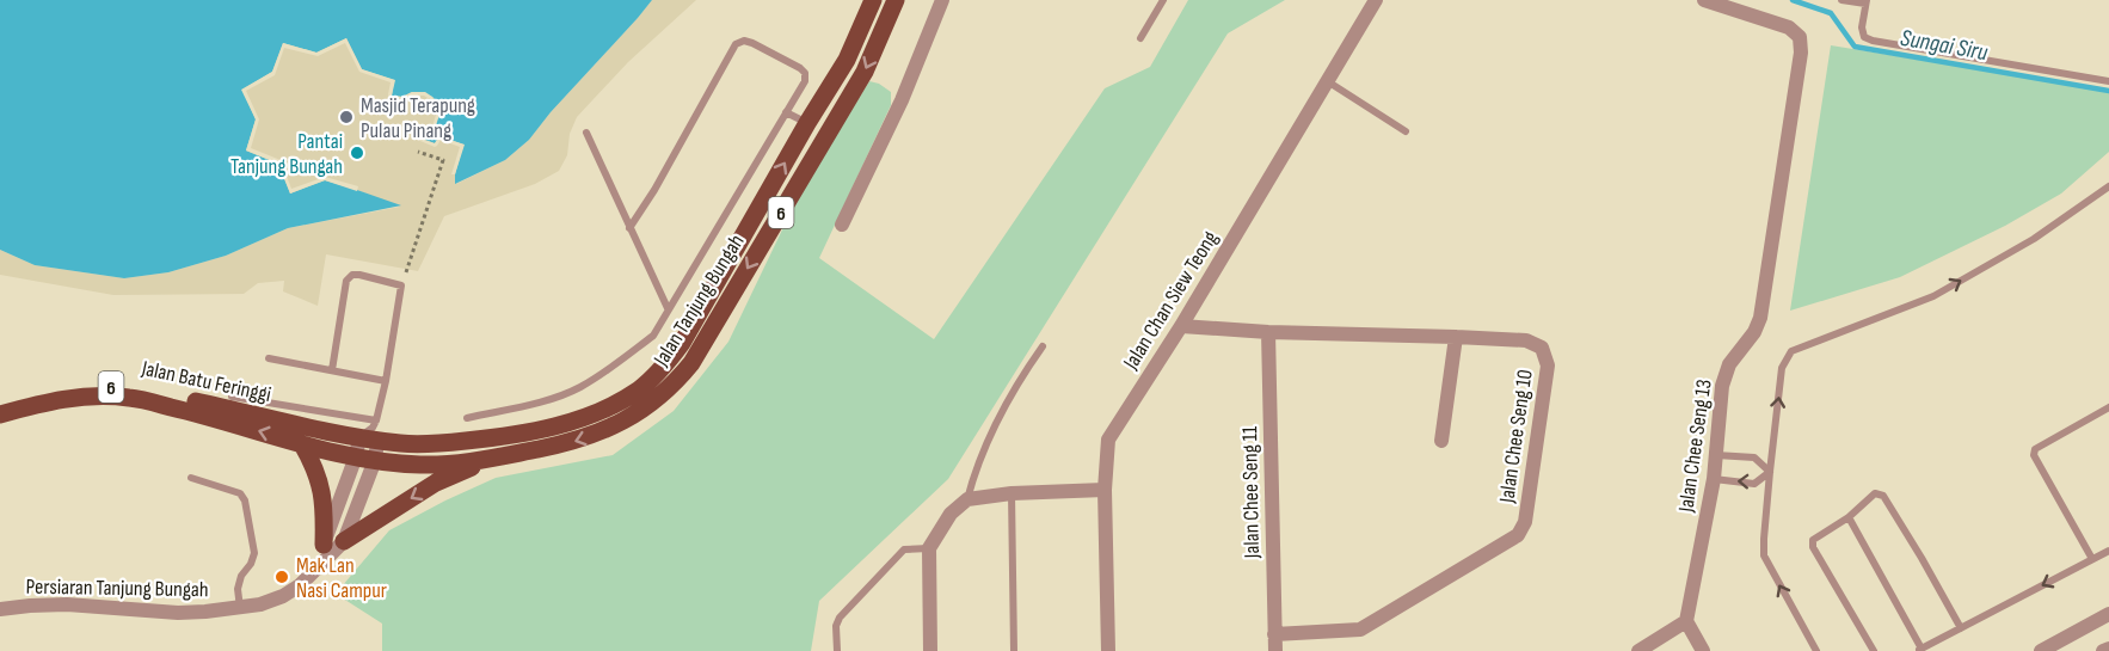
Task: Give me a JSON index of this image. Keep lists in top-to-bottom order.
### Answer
{
  "streets": {
    "main road": ["6", "Jalan Tanjung Bungah", "Jalan Batu Feringgi"],
    "street": [
      "Jalan Chan Siew Teong",
      "Jalan Chee Seng 10",
      "Jalan Chee Seng 13",
      "Jalan Chee Seng 11",
      "Persiaran Tanjung Bungah"
    ]
  },
  "crossings": [
    ["6", "Jalan Tanjung Bungah"],
    ["6", "Jalan Batu Feringgi"],
    ["6", "Persiaran Tanjung Bungah"],
    ["Jalan Tanjung Bungah", "Jalan Batu Feringgi"],
    ["Jalan Tanjung Bungah", "Persiaran Tanjung Bungah"],
    ["Jalan Chan Siew Teong", "Jalan Chee Seng 10"],
    ["Jalan Batu Feringgi", "Persiaran Tanjung Bungah"],
    ["Jalan Chee Seng 10", "Jalan Chee Seng 11"]
  ],
  "water": ["Sungai Siru"],
  "places": ["Masjid Terapung Pulau Pinang", "Pantai Tanjung Bungah", "Mak Lan Nasi Campur"]
}
